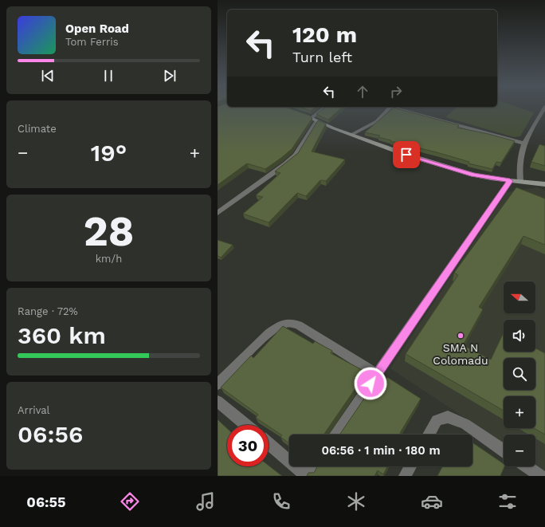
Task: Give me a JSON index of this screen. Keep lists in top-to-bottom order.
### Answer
{
  "places": ["SMA N Colomadu"],
  "north": "left",
  "page": {
    "turn": ["120 m", "Turn left"],
    "song": ["Open Road", "Tom Ferris"],
    "tile": [
      "Climate",
      ["28", "km/h"],
      ["Range · 72%", "360 km"],
      ["Arrival", "06:56"]
    ],
    "heat": ["−", "19°", "+"],
    "map_buttons": ["+", "−"],
    "limit": "30",
    "trip": "06:56 · 1 min · 180 m",
    "tabs": "06:55"
  }
}
